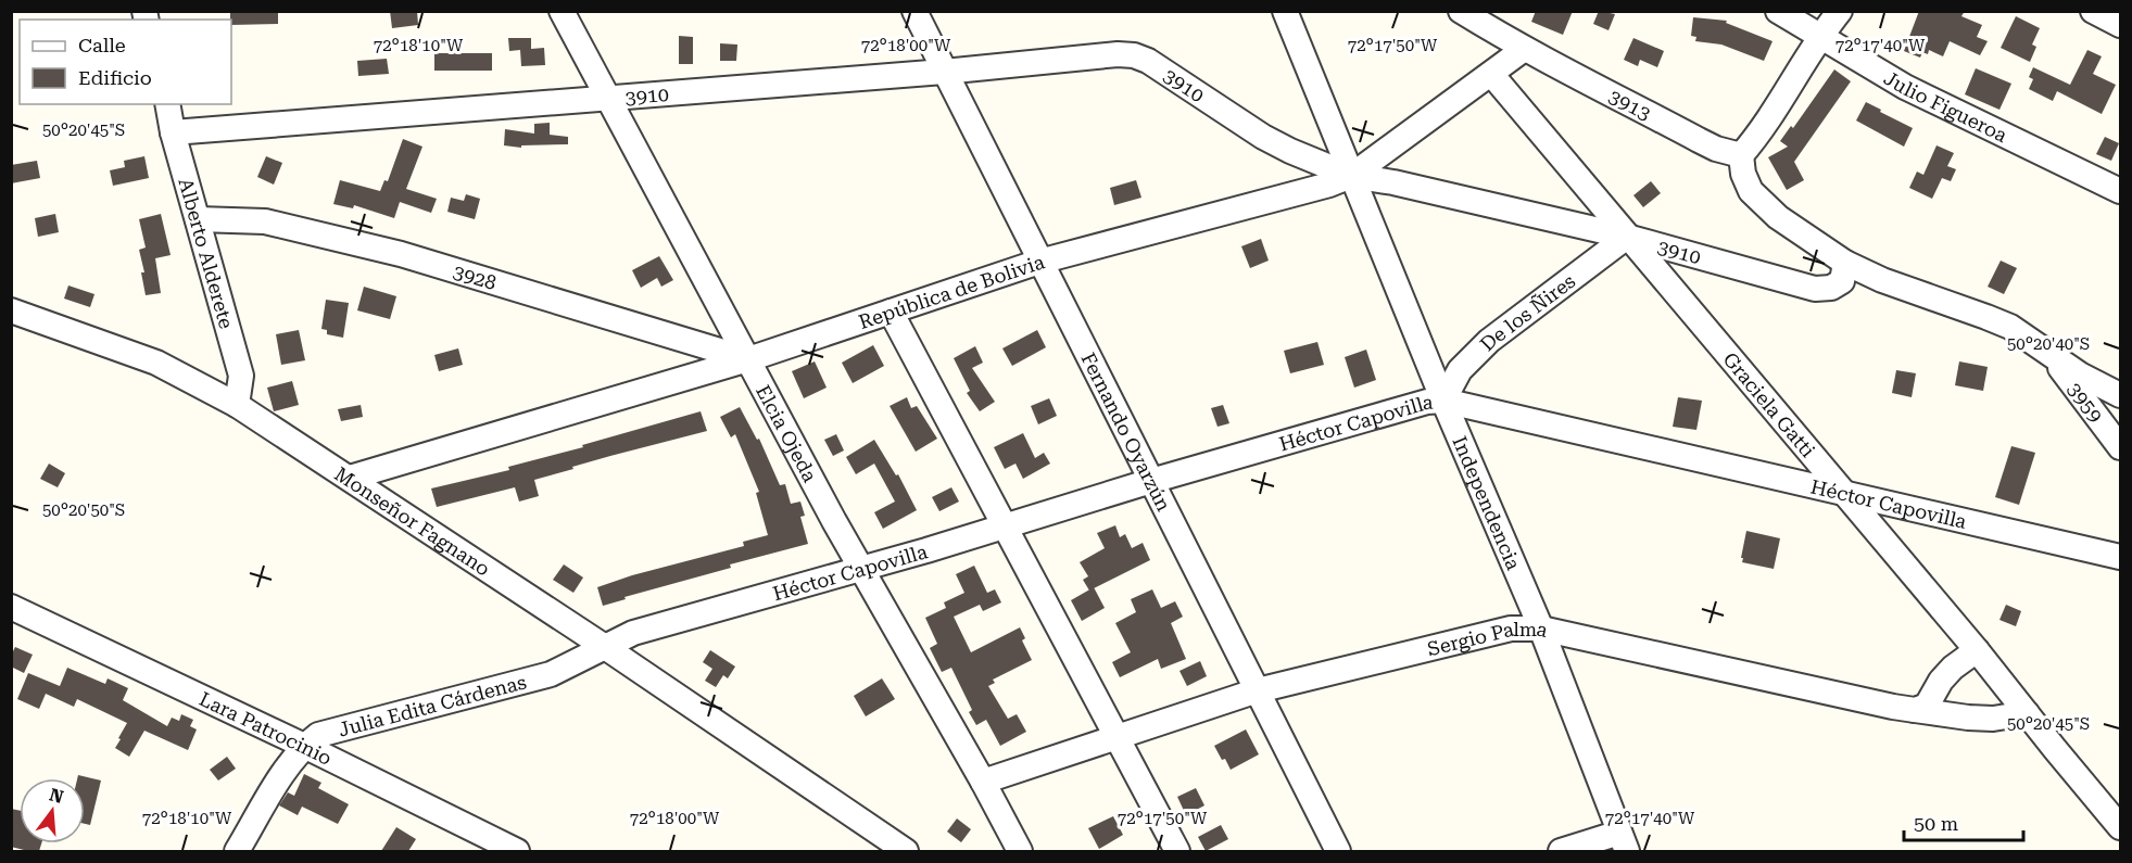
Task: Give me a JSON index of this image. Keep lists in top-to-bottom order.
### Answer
{
  "streets": {
    "street": [
      "3910",
      "3913",
      "Julio Figueroa",
      "Alberto Alderete",
      "3928",
      "República de Bolivia",
      "De los Ñires",
      "3959",
      "Graciela Gatti",
      "Héctor Capovilla",
      "Fernando Oyarzún",
      "Elcia Ojeda",
      "Independencia",
      "Monseñor Fagnano",
      "Sergio Palma",
      "Julia Edita Cárdenas",
      "Lara Patrocinio"
    ]
  },
  "crossings": [
    ["3910", "Alberto Alderete"],
    ["3910", "República de Bolivia"],
    ["3910", "De los Ñires"],
    ["3910", "Graciela Gatti"],
    ["3910", "Fernando Oyarzún"],
    ["3910", "Elcia Ojeda"],
    ["3910", "Independencia"],
    ["3913", "República de Bolivia"],
    ["Alberto Alderete", "3928"],
    ["Alberto Alderete", "Monseñor Fagnano"],
    ["3928", "República de Bolivia"],
    ["3928", "Elcia Ojeda"],
    ["República de Bolivia", "Graciela Gatti"],
    ["República de Bolivia", "Fernando Oyarzún"],
    ["República de Bolivia", "Elcia Ojeda"],
    ["República de Bolivia", "Independencia"],
    ["República de Bolivia", "Monseñor Fagnano"],
    ["De los Ñires", "Graciela Gatti"],
    ["De los Ñires", "Héctor Capovilla"],
    ["De los Ñires", "Independencia"],
    ["Graciela Gatti", "Héctor Capovilla"],
    ["Graciela Gatti", "Sergio Palma"],
    ["Héctor Capovilla", "Fernando Oyarzún"],
    ["Héctor Capovilla", "Elcia Ojeda"],
    ["Héctor Capovilla", "Independencia"],
    ["Héctor Capovilla", "Monseñor Fagnano"],
    ["Héctor Capovilla", "Julia Edita Cárdenas"],
    ["Fernando Oyarzún", "Sergio Palma"],
    ["Elcia Ojeda", "Sergio Palma"],
    ["Independencia", "Sergio Palma"],
    ["Monseñor Fagnano", "Julia Edita Cárdenas"],
    ["Julia Edita Cárdenas", "Lara Patrocinio"]
  ],
  "legend": ["Calle", "Edificio"],
  "scale_bar": "50 m",
  "north": "top",
  "coordinates": [
    "72°18'10\"W",
    "72°18'00\"W",
    "72°17'50\"W",
    "72°17'40\"W",
    "50°20'45\"S",
    "50°20'40\"S",
    "50°20'50\"S"
  ]
}
